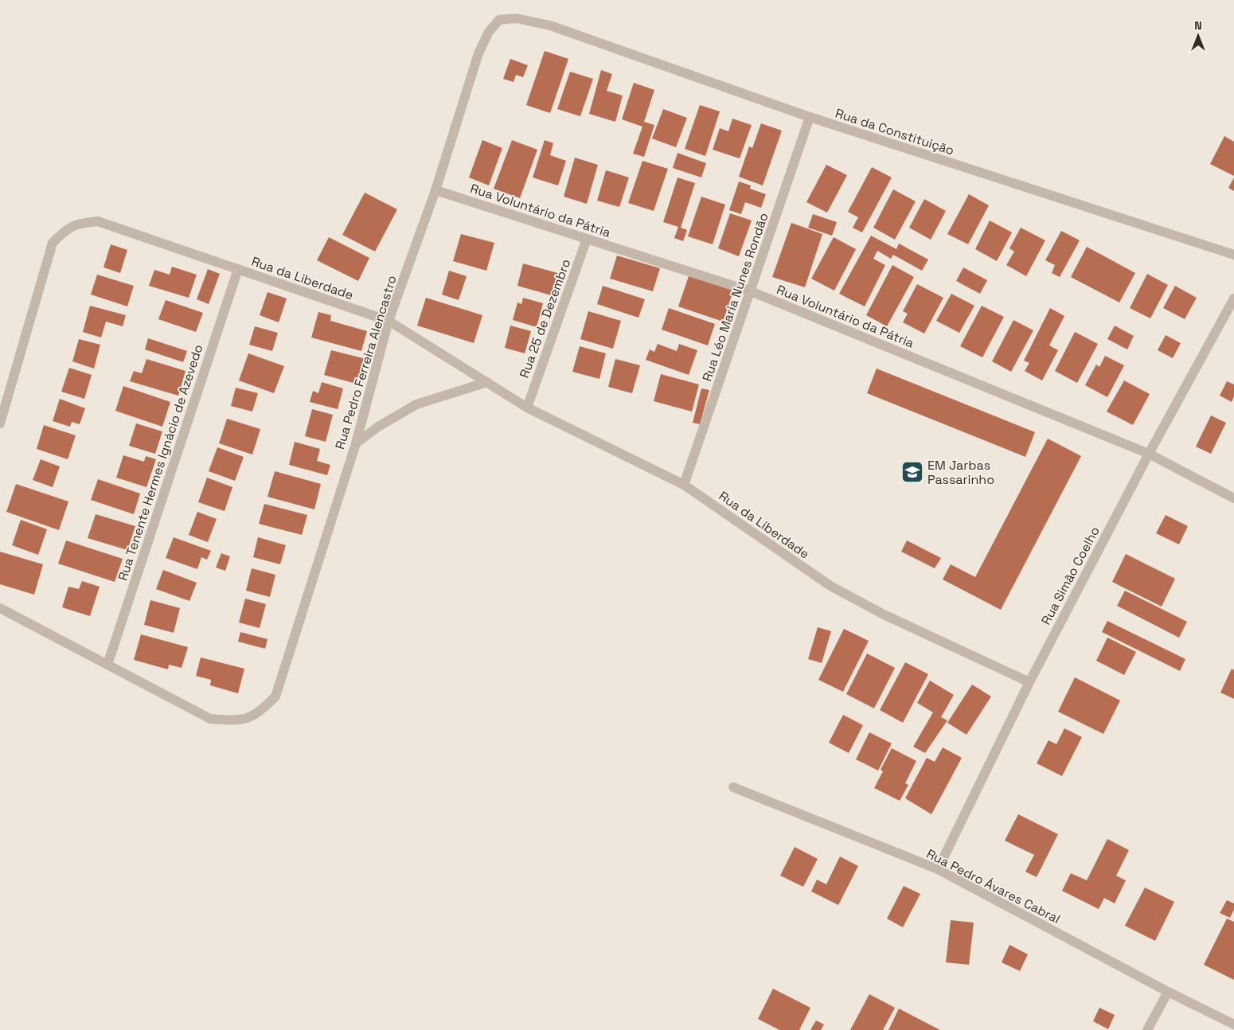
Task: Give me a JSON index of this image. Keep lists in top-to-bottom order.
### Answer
{
  "streets": {
    "street": [
      "Rua da Constituição",
      "Rua Voluntário da Pátria",
      "Rua da Liberdade",
      "Rua Léo Maria Nunes Rondão",
      "Rua 25 de Dezembro",
      "Rua Pedro Ferreira Alencastro",
      "Rua Tenente Hermes Ignácio de Azevedo",
      "Rua Simão Coelho",
      "Rua Pedro Ávares Cabral"
    ]
  },
  "crossings": [
    ["Rua da Constituição", "Rua Léo Maria Nunes Rondão"],
    ["Rua da Constituição", "Rua Pedro Ferreira Alencastro"],
    ["Rua Voluntário da Pátria", "Rua Léo Maria Nunes Rondão"],
    ["Rua Voluntário da Pátria", "Rua 25 de Dezembro"],
    ["Rua Voluntário da Pátria", "Rua Pedro Ferreira Alencastro"],
    ["Rua Voluntário da Pátria", "Rua Simão Coelho"],
    ["Rua da Liberdade", "Rua Léo Maria Nunes Rondão"],
    ["Rua da Liberdade", "Rua 25 de Dezembro"],
    ["Rua da Liberdade", "Rua Pedro Ferreira Alencastro"],
    ["Rua da Liberdade", "Rua Tenente Hermes Ignácio de Azevedo"],
    ["Rua da Liberdade", "Rua Simão Coelho"],
    ["Rua Pedro Ferreira Alencastro", "Rua Tenente Hermes Ignácio de Azevedo"],
    ["Rua Simão Coelho", "Rua Pedro Ávares Cabral"]
  ],
  "places": {
    "school or university": ["EM Jarbas Passarinho"]
  },
  "north": "top"
}
